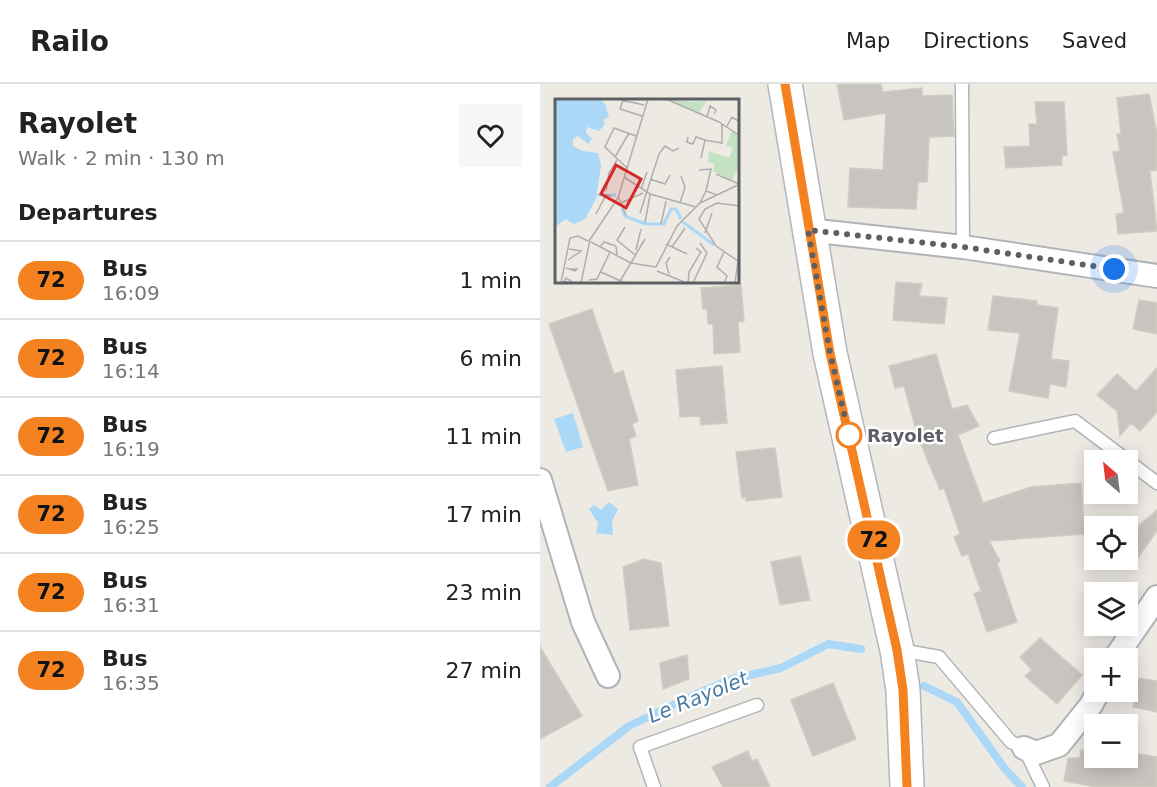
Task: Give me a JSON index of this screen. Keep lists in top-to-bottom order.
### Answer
{
  "water": ["Le Rayolet"],
  "places": ["Rayolet"],
  "lines": ["bus line 72"],
  "north": "top left",
  "page": {
    "header": "Railo",
    "nav": ["Map", "Directions", "Saved"],
    "heading": [
      ["Rayolet", "Walk · 2 min · 130 m"],
      "Departures"
    ],
    "on_map": "72",
    "list": [
      {
        "mark": "72",
        "name": "Bus",
        "note": "16:09",
        "value": "1 min"
      },
      {
        "mark": "72",
        "name": "Bus",
        "note": "16:14",
        "value": "6 min"
      },
      {
        "mark": "72",
        "name": "Bus",
        "note": "16:19",
        "value": "11 min"
      },
      {
        "mark": "72",
        "name": "Bus",
        "note": "16:25",
        "value": "17 min"
      },
      {
        "mark": "72",
        "name": "Bus",
        "note": "16:31",
        "value": "23 min"
      },
      {
        "mark": "72",
        "name": "Bus",
        "note": "16:35",
        "value": "27 min"
      }
    ],
    "map_buttons": ["+", "−"]
  }
}
